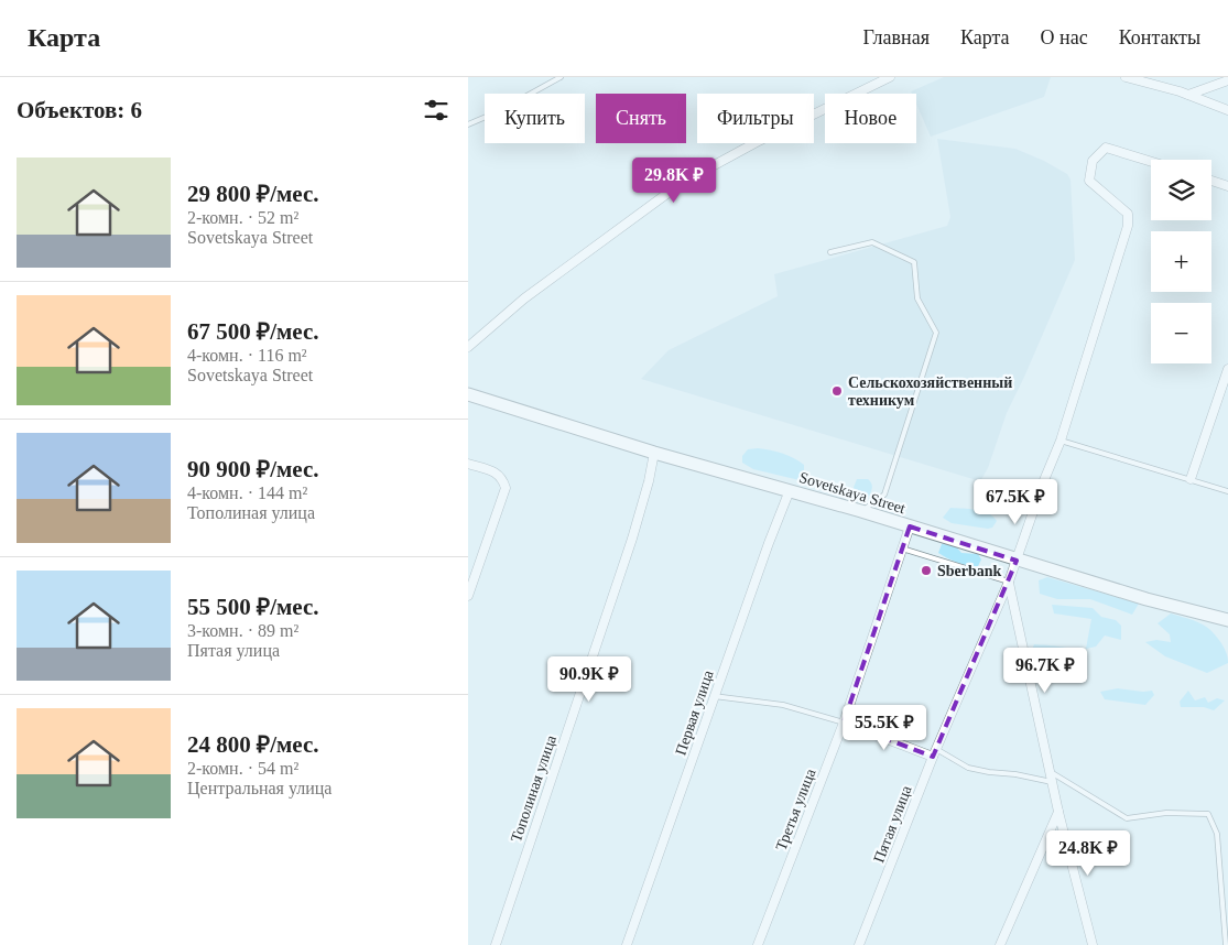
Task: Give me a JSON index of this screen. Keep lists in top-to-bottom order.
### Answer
{
  "streets": {
    "main road": ["Sovetskaya Street"],
    "street": [
      "Первая улица",
      "Тополиная улица",
      "Третья улица",
      "Пятая улица"
    ]
  },
  "crossings": [
    ["Sovetskaya Street", "Первая улица"],
    ["Sovetskaya Street", "Тополиная улица"],
    ["Sovetskaya Street", "Третья улица"],
    ["Sovetskaya Street", "Пятая улица"]
  ],
  "places": ["Сельскохозяйственный техникум", "Sberbank"],
  "page": {
    "header": "Карта",
    "nav": [
      "Главная",
      "Карта",
      "О нас",
      "Контакты"
    ],
    "heading": "Объектов: 6",
    "chip": [
      "Купить",
      "Снять",
      "Фильтры",
      "Новое"
    ],
    "list": [
      {
        "name": "29 800 ₽/мес.",
        "note": "2-комн. · 52 m² · Sovetskaya Street"
      },
      {
        "name": "67 500 ₽/мес.",
        "note": "4-комн. · 116 m² · Sovetskaya Street"
      },
      {
        "name": "90 900 ₽/мес.",
        "note": "4-комн. · 144 m² · Тополиная улица"
      },
      {
        "name": "55 500 ₽/мес.",
        "note": "3-комн. · 89 m² · Пятая улица"
      },
      {
        "name": "24 800 ₽/мес.",
        "note": "2-комн. · 54 m² · Центральная улица"
      }
    ],
    "price": [
      "29.8K ₽",
      "67.5K ₽",
      "96.7K ₽",
      "90.9K ₽",
      "55.5K ₽",
      "24.8K ₽"
    ],
    "map_buttons": ["+", "−"]
  }
}
